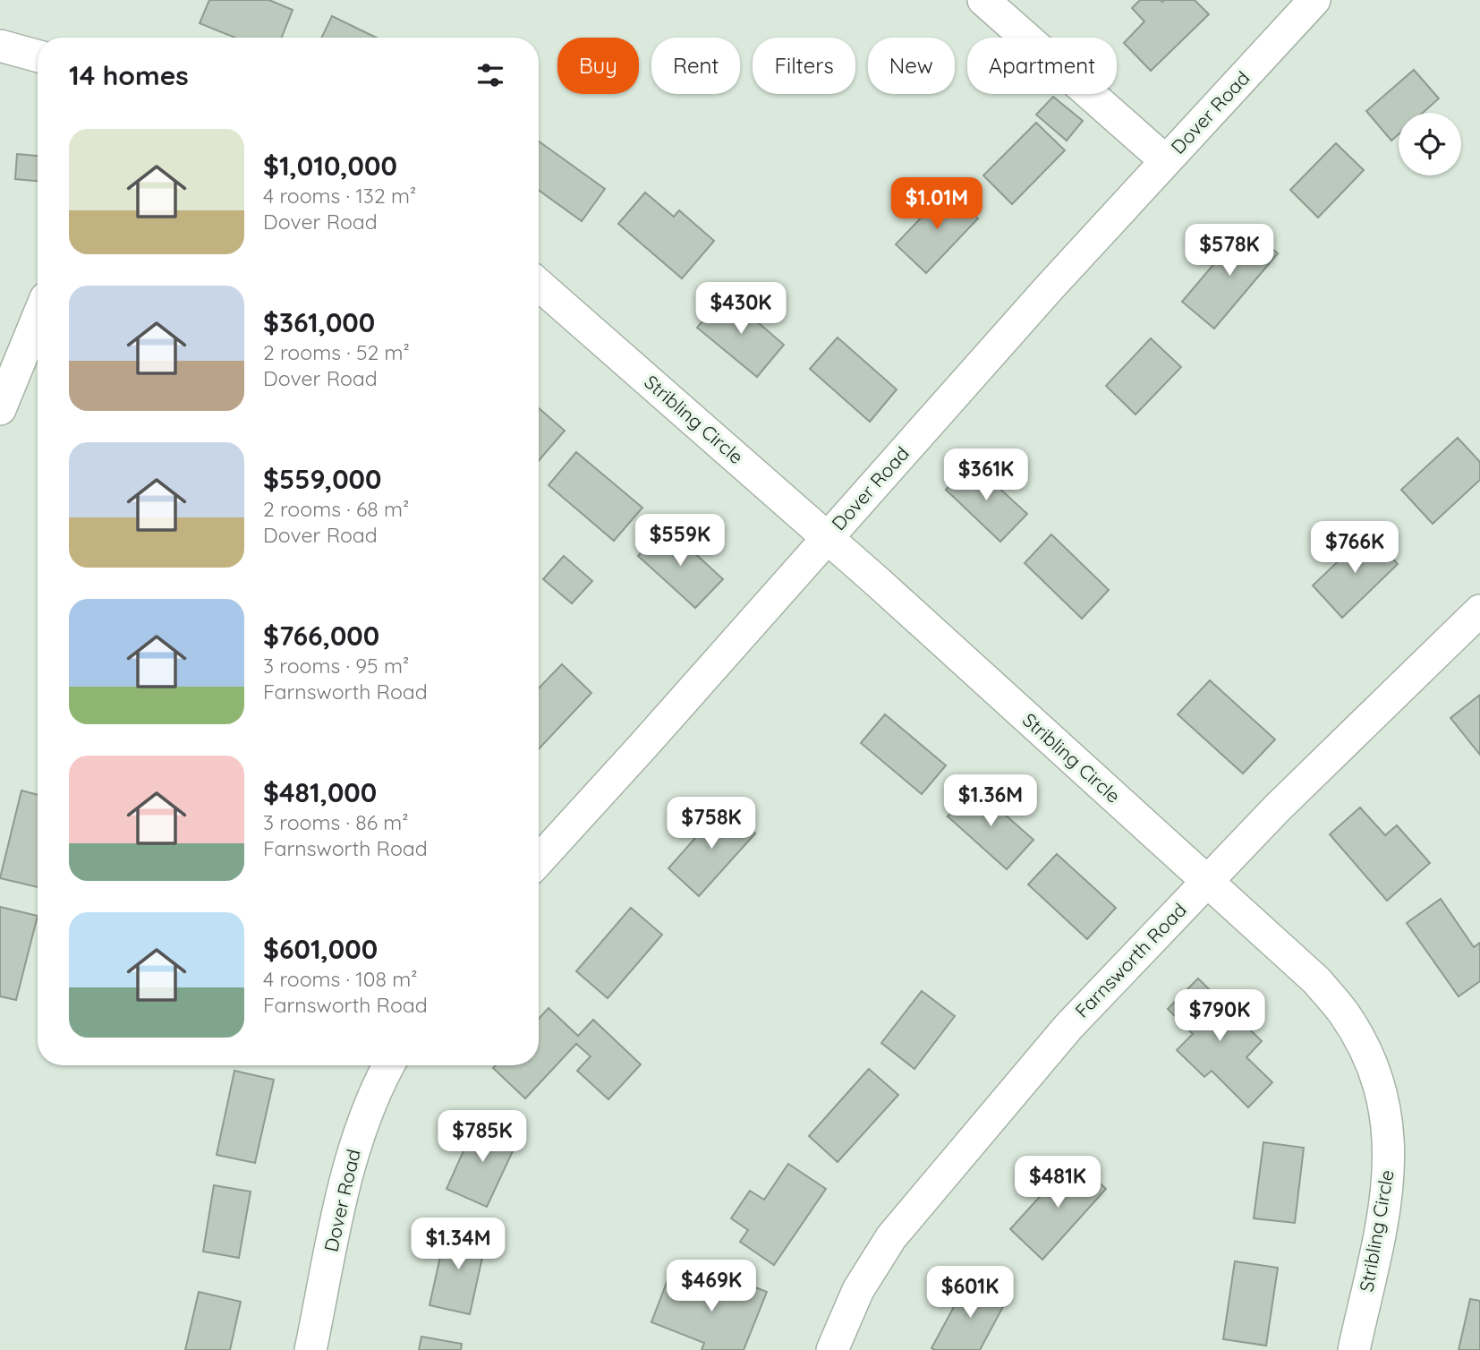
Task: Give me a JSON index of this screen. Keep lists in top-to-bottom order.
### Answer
{
  "streets": {
    "street": ["Dover Road", "Stribling Circle", "Farnsworth Road"]
  },
  "crossings": [
    ["Dover Road", "Stribling Circle"],
    ["Stribling Circle", "Farnsworth Road"]
  ],
  "page": {
    "chip": [
      "Buy",
      "Rent",
      "Filters",
      "New",
      "Apartment"
    ],
    "heading": "14 homes",
    "list": [
      {
        "name": "$1,010,000",
        "note": "4 rooms · 132 m² · Dover Road"
      },
      {
        "name": "$361,000",
        "note": "2 rooms · 52 m² · Dover Road"
      },
      {
        "name": "$559,000",
        "note": "2 rooms · 68 m² · Dover Road"
      },
      {
        "name": "$766,000",
        "note": "3 rooms · 95 m² · Farnsworth Road"
      },
      {
        "name": "$481,000",
        "note": "3 rooms · 86 m² · Farnsworth Road"
      },
      {
        "name": "$601,000",
        "note": "4 rooms · 108 m² · Farnsworth Road"
      }
    ],
    "price": [
      "$1.01M",
      "$578K",
      "$430K",
      "$361K",
      "$559K",
      "$766K",
      "$1.36M",
      "$758K",
      "$790K",
      "$785K",
      "$481K",
      "$1.34M",
      "$469K",
      "$601K"
    ]
  }
}
